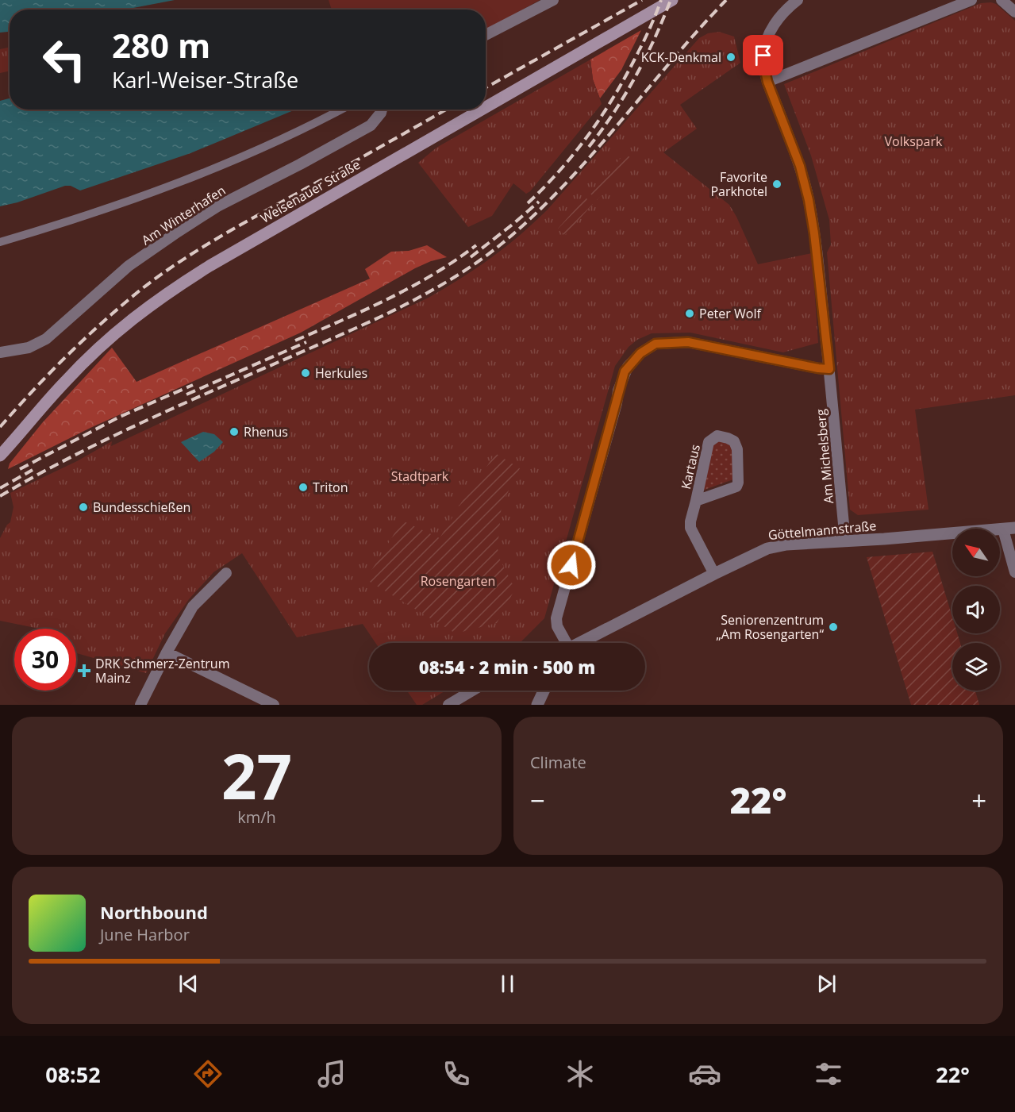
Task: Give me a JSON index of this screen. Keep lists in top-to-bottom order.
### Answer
{
  "streets": {
    "main road": ["Weisenauer Straße"],
    "street": [
      "Am Winterhafen",
      "Am Michelsberg",
      "Kartaus",
      "Göttelmannstraße"
    ]
  },
  "crossings": [
    ["Am Michelsberg", "Göttelmannstraße"],
    ["Kartaus", "Göttelmannstraße"]
  ],
  "parks": ["Volkspark", "Stadtpark", "Rosengarten"],
  "places": {
    "other": [
      "KCK-Denkmal",
      "Favorite Parkhotel",
      "Peter Wolf",
      "Herkules",
      "Rhenus",
      "Triton",
      "Bundesschießen",
      "Seniorenzentrum „Am Rosengarten“"
    ],
    "health": ["DRK Schmerz-Zentrum Mainz"]
  },
  "north": "top left",
  "page": {
    "turn": ["280 m", "Karl-Weiser-Straße"],
    "limit": "30",
    "trip": "08:54 · 2 min · 500 m",
    "tile": [
      ["27", "km/h"],
      "Climate"
    ],
    "heat": ["−", "22°", "+"],
    "song": ["Northbound", "June Harbor"],
    "tabs": ["08:52", "22°"]
  }
}
